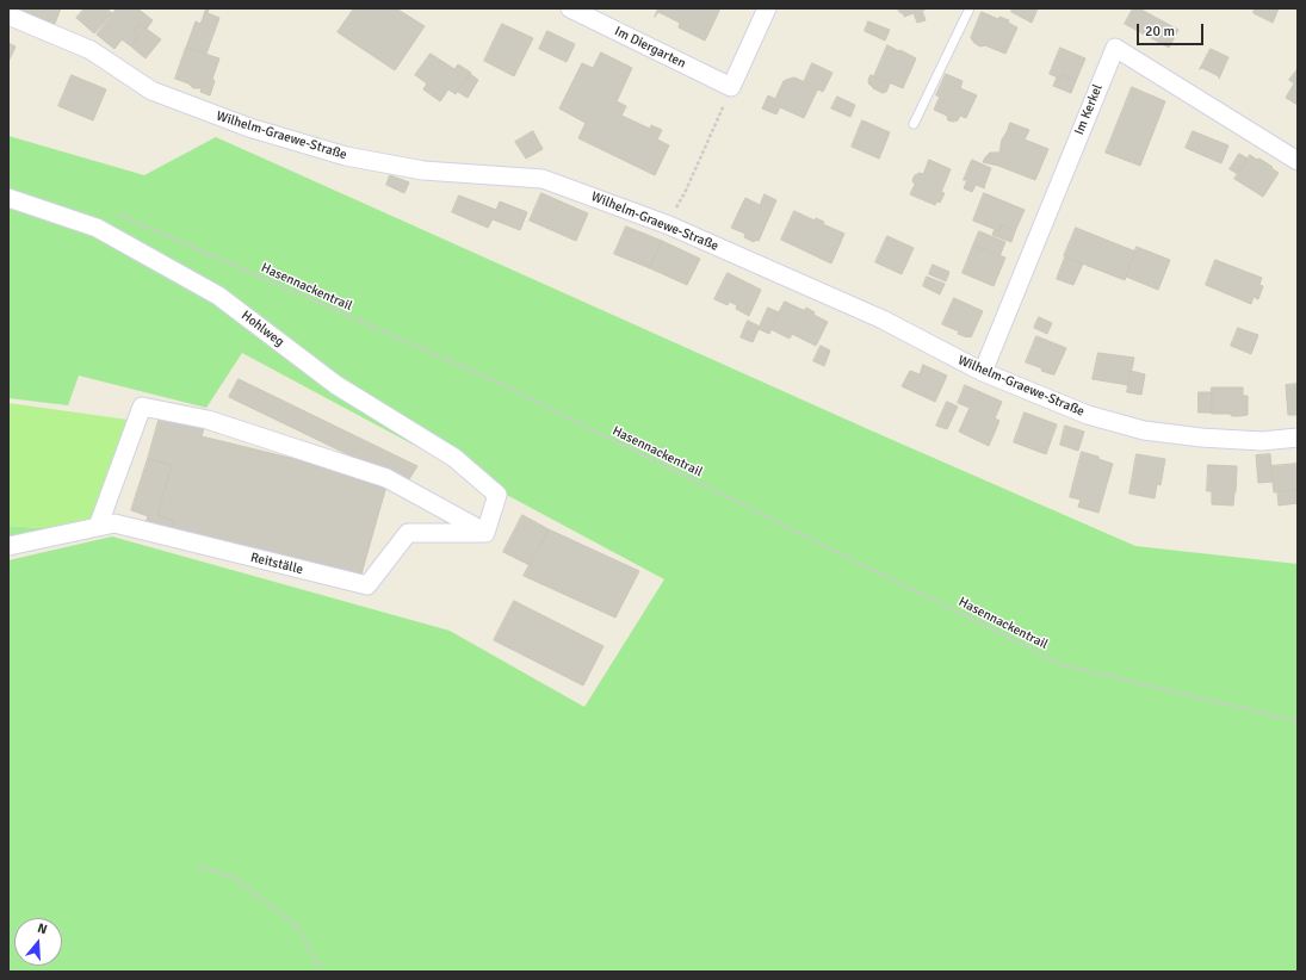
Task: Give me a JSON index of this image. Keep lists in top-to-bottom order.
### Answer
{
  "streets": {
    "street": [
      "Im Diergarten",
      "Im Kerkel",
      "Wilhelm-Graewe-Straße",
      "Hohlweg",
      "Reitställe"
    ],
    "path": ["Hasennackentrail"]
  },
  "crossings": [
    ["Im Kerkel", "Wilhelm-Graewe-Straße"],
    ["Hohlweg", "Reitställe"]
  ],
  "scale_bar": "20 m",
  "north": "top"
}
